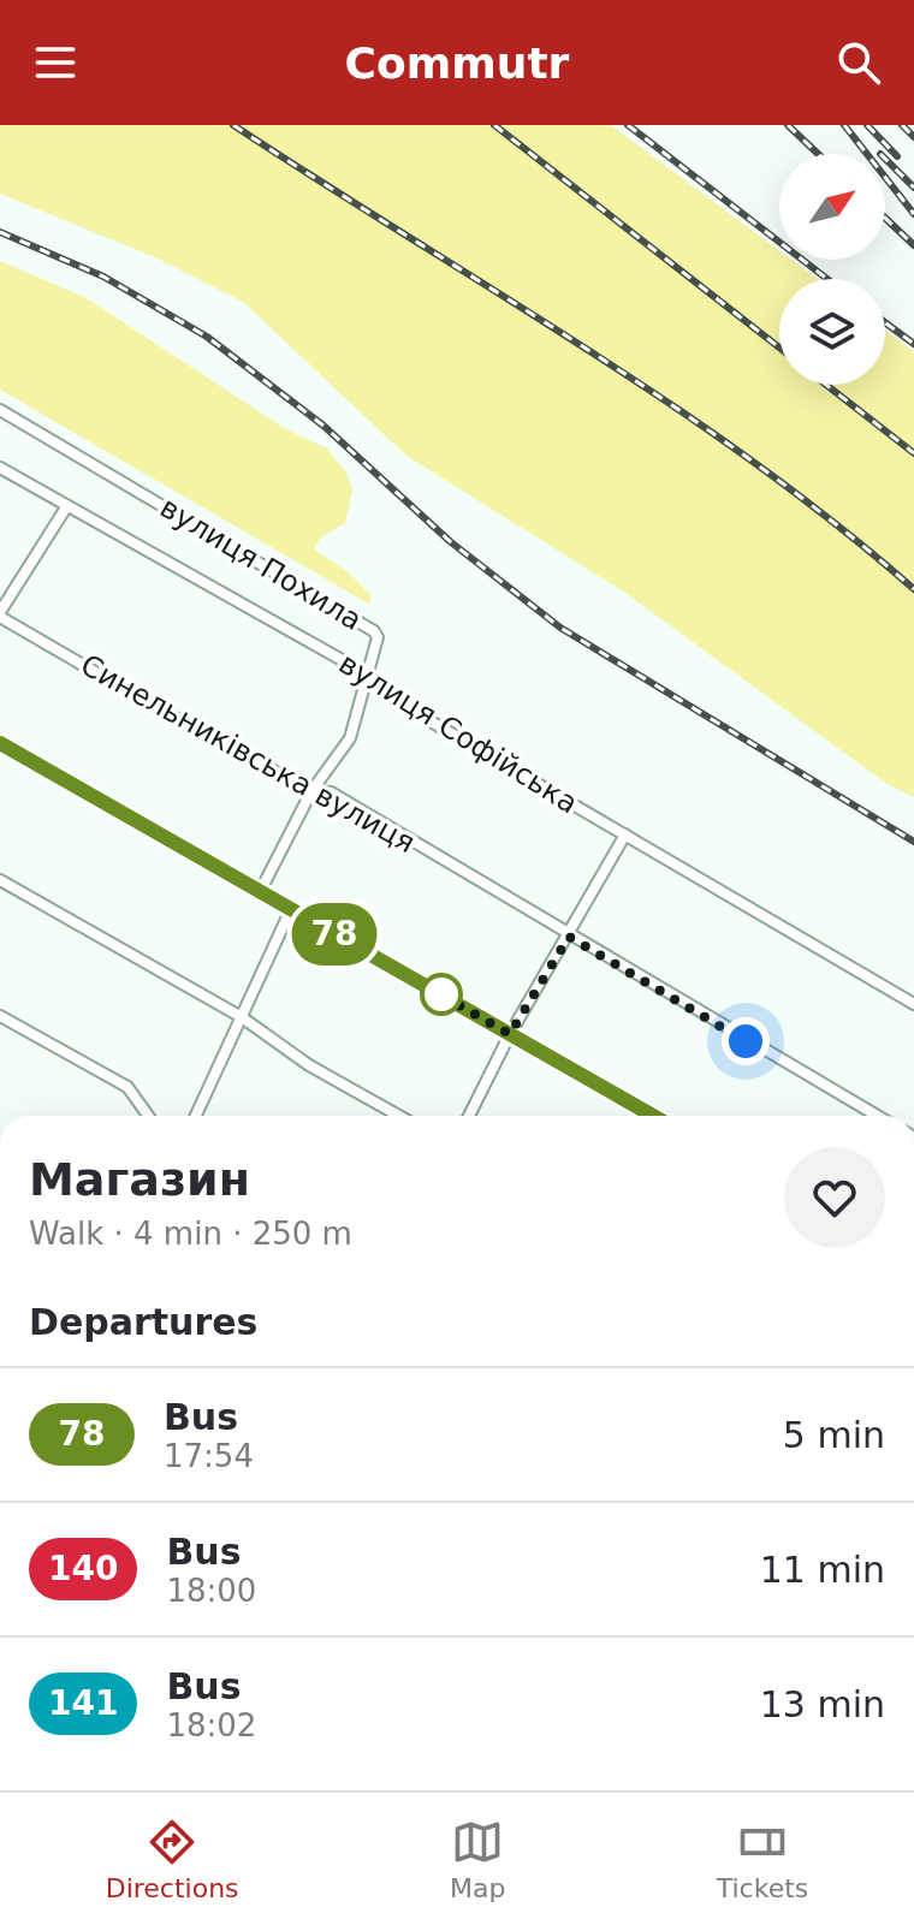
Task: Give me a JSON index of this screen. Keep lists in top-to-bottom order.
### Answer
{
  "streets": {
    "street": ["вулиця Похила", "вулиця Софійська", "Синельниківська вулиця"]
  },
  "crossings": [
    ["вулиця Похила", "вулиця Софійська"],
    ["вулиця Похила", "Синельниківська вулиця"]
  ],
  "lines": ["bus line 78"],
  "north": "top right",
  "page": {
    "header": "Commutr",
    "on_map": "78",
    "heading": [
      ["Магазин", "Walk · 4 min · 250 m"],
      "Departures"
    ],
    "list": [
      {
        "mark": "78",
        "name": "Bus",
        "note": "17:54",
        "value": "5 min"
      },
      {
        "mark": "140",
        "name": "Bus",
        "note": "18:00",
        "value": "11 min"
      },
      {
        "mark": "141",
        "name": "Bus",
        "note": "18:02",
        "value": "13 min"
      }
    ],
    "tabs": ["Directions", "Map", "Tickets"]
  }
}
